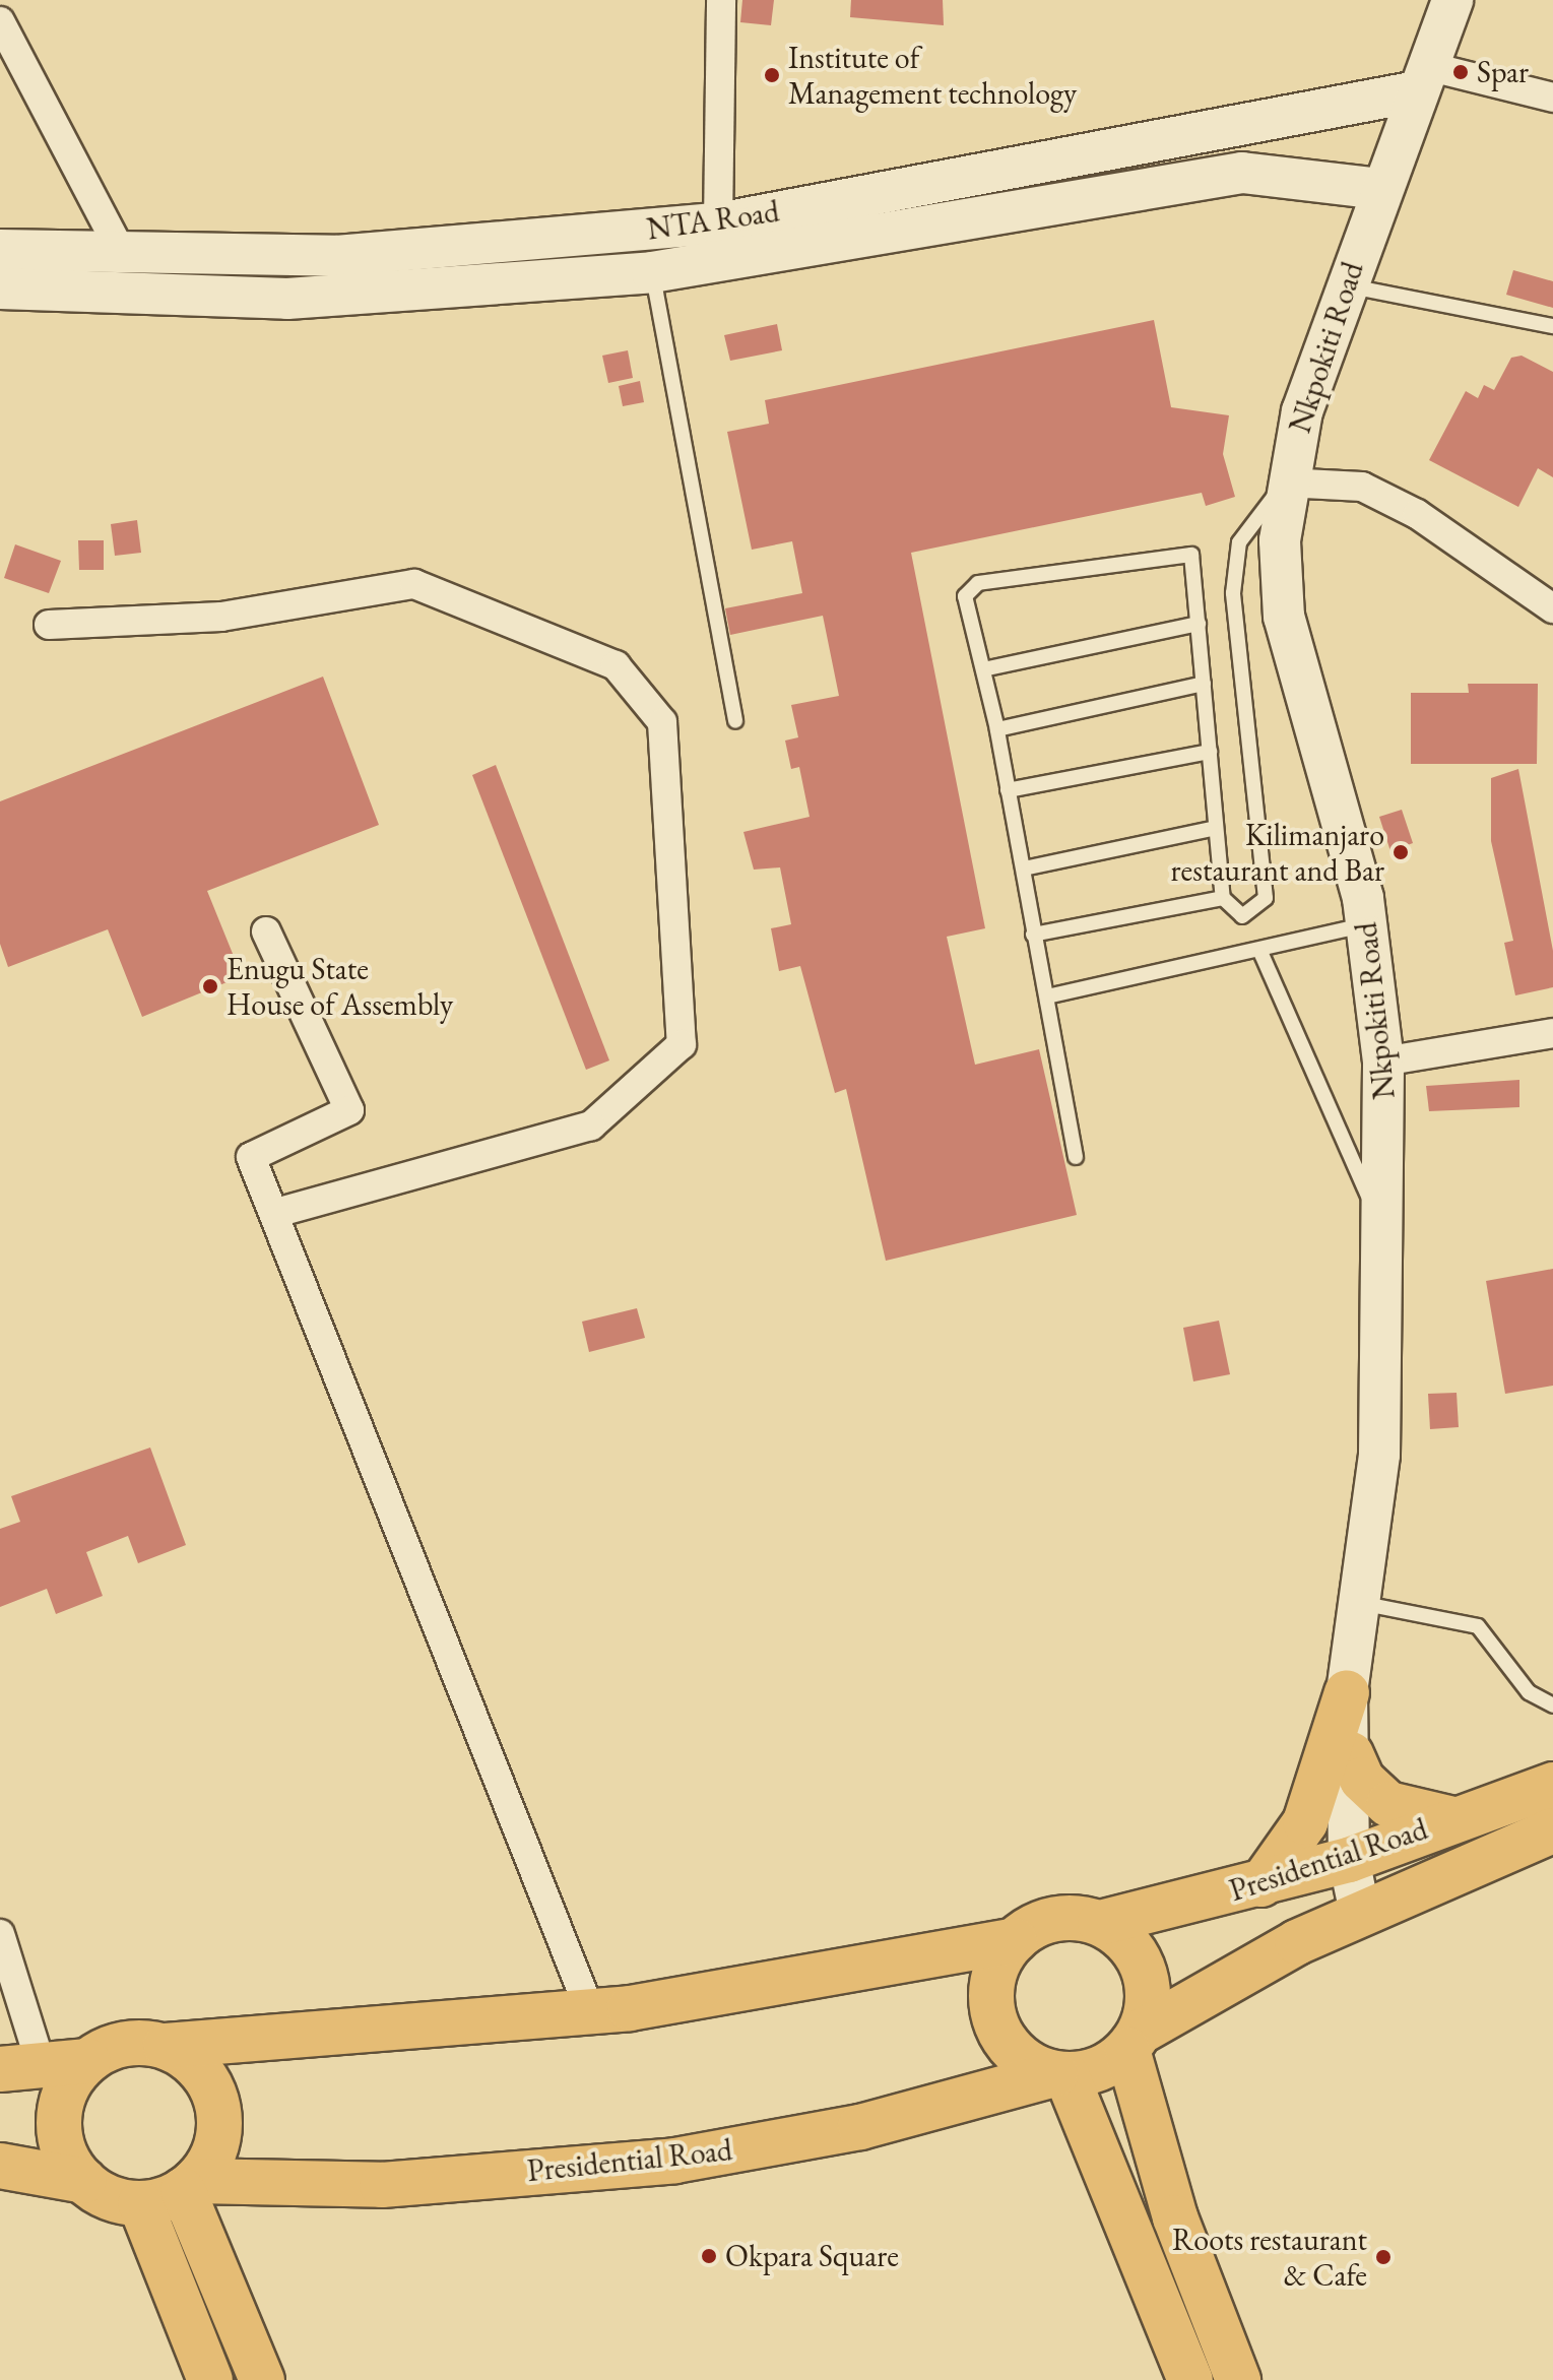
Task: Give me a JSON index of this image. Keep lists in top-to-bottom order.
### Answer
{
  "streets": {
    "main road": ["NTA Road", "Nkpokiti Road", "Presidential Road"]
  },
  "crossings": [
    ["NTA Road", "Nkpokiti Road"],
    ["Nkpokiti Road", "Presidential Road"]
  ],
  "places": [
    "Spar",
    "Institute of Management technology",
    "Kilimanjaro restaurant and Bar",
    "Enugu State House of Assembly",
    "Okpara Square",
    "Roots restaurant & Cafe"
  ]
}
